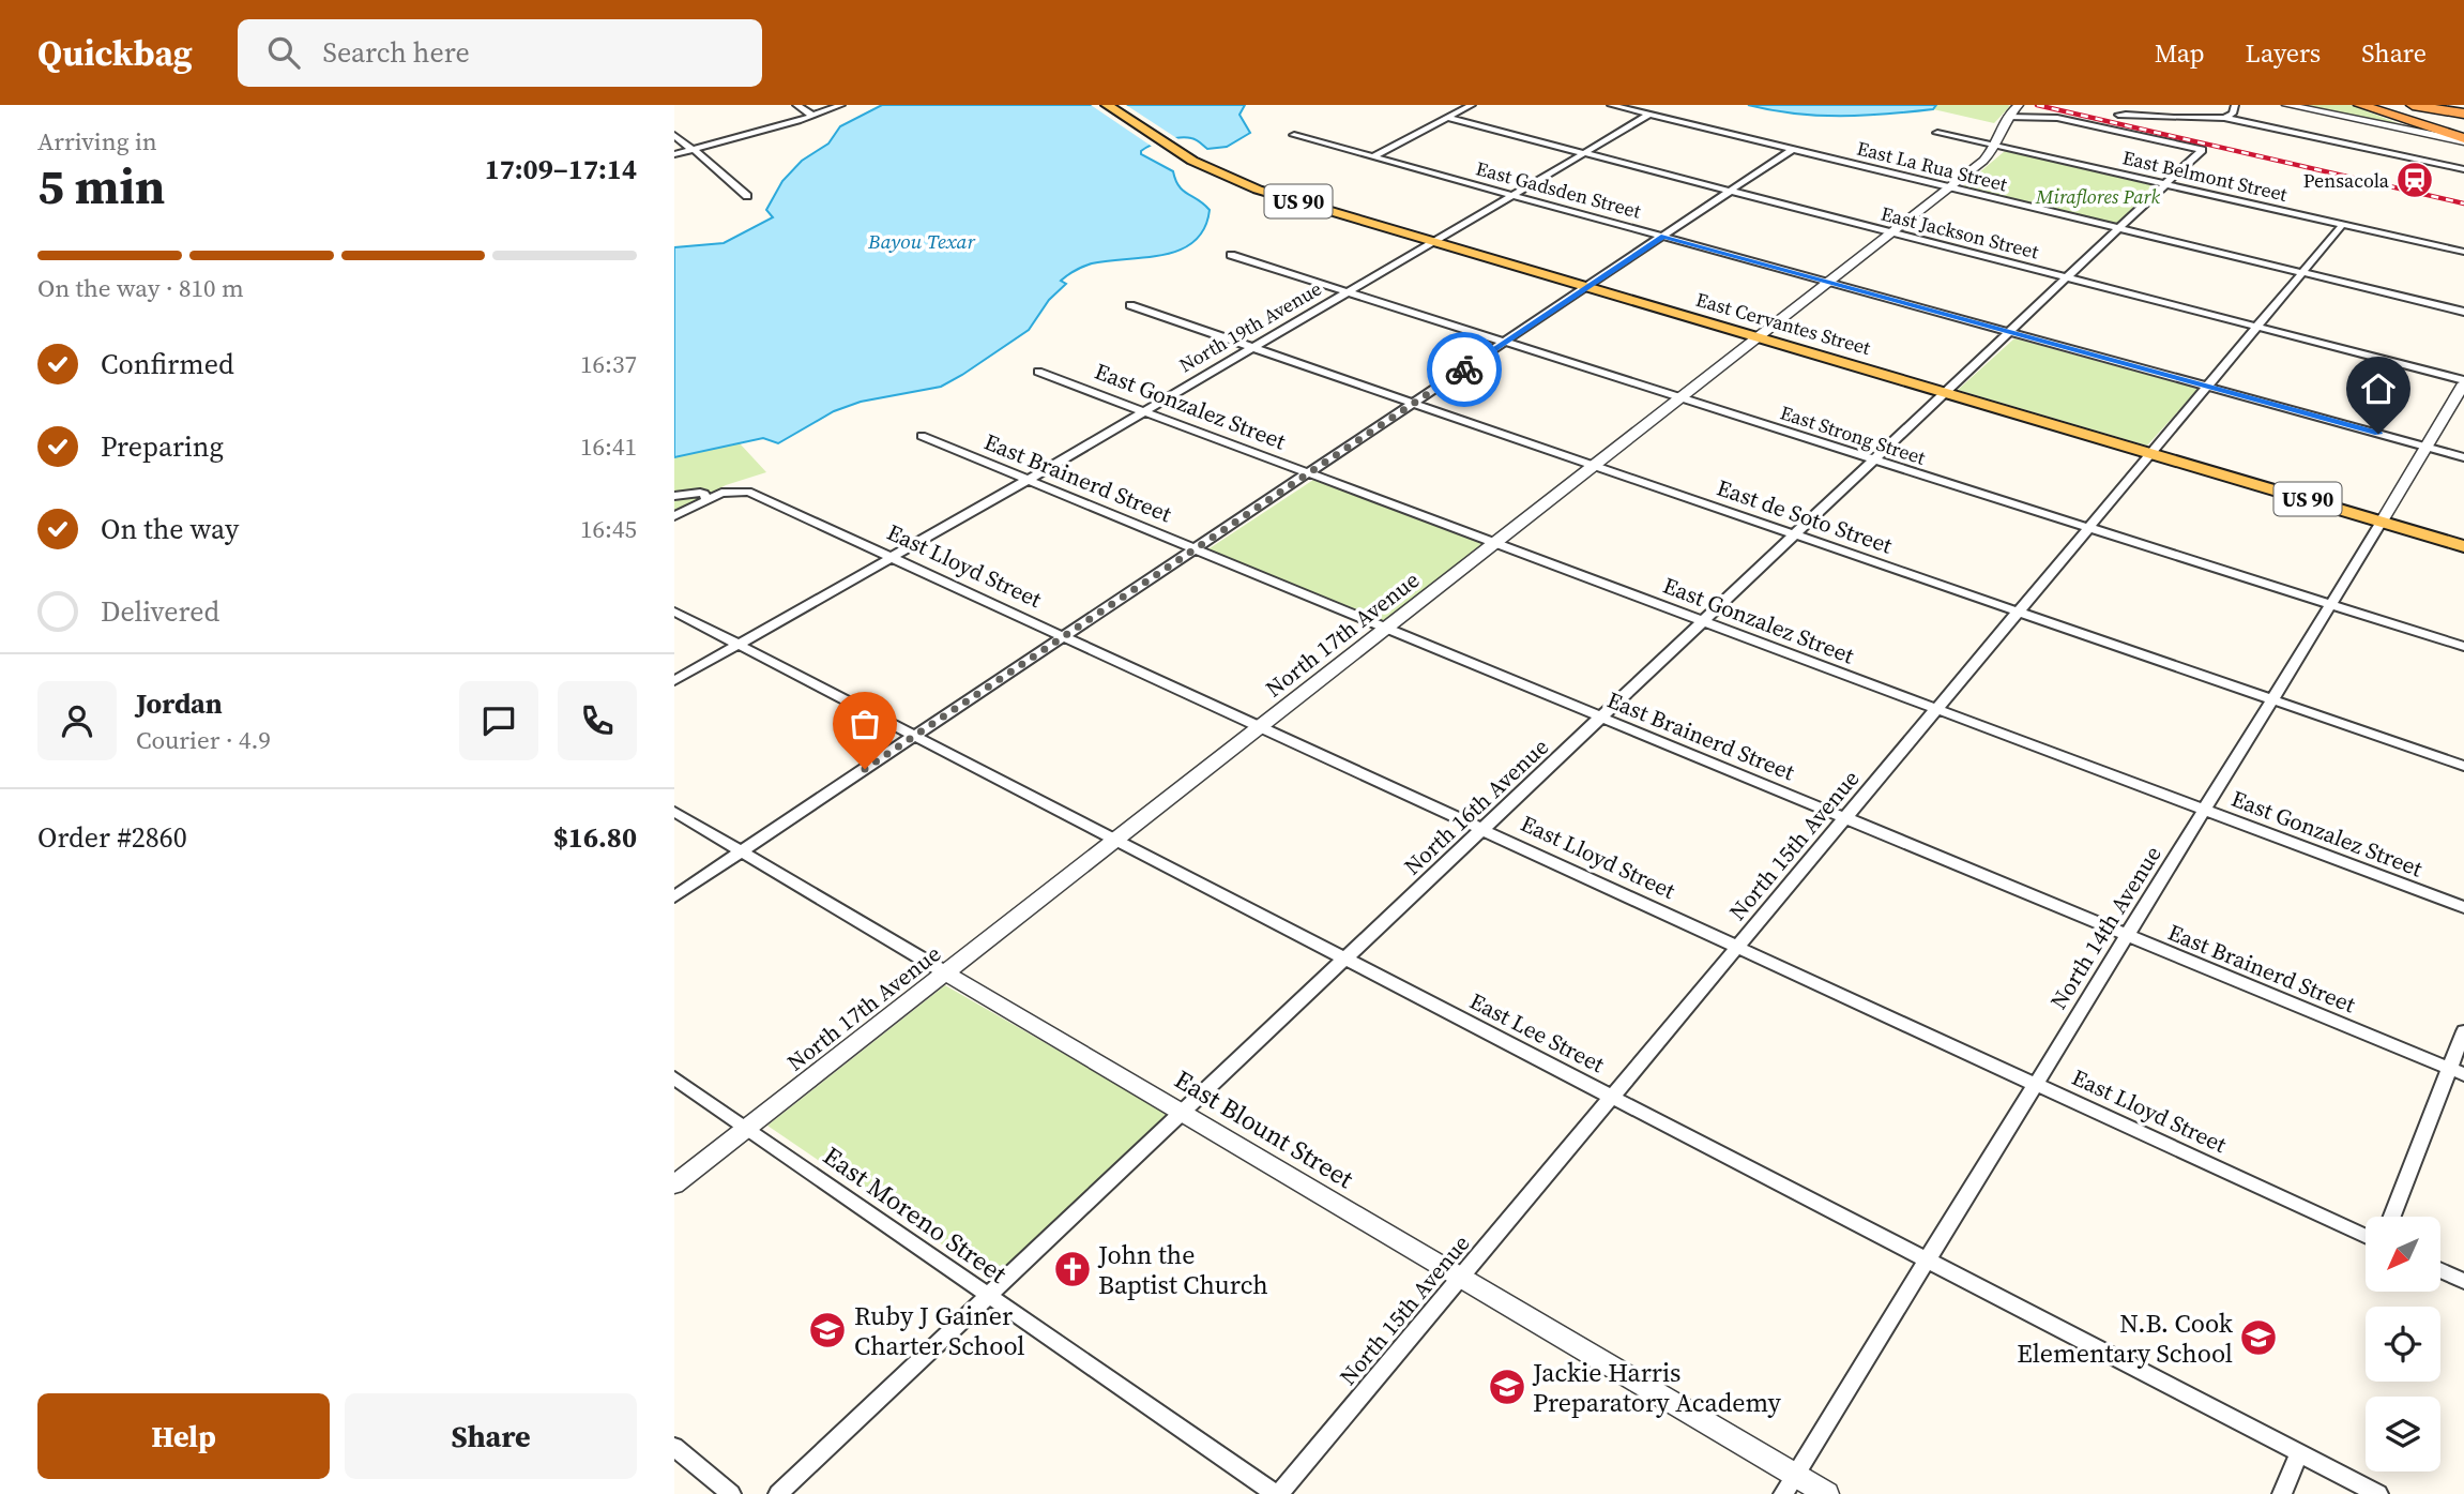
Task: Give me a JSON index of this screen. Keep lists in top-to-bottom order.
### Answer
{
  "streets": {
    "main road": ["US 90", "East Cervantes Street"],
    "street": [
      "East La Rua Street",
      "East Belmont Street",
      "East Gadsden Street",
      "East Jackson Street",
      "North 19th Avenue",
      "East Gonzalez Street",
      "East Strong Street",
      "East Brainerd Street",
      "East de Soto Street",
      "East Lloyd Street",
      "North 17th Avenue",
      "North 16th Avenue",
      "North 15th Avenue",
      "North 14th Avenue",
      "East Lee Street",
      "East Blount Street",
      "East Moreno Street"
    ]
  },
  "crossings": [
    ["East La Rua Street", "North 19th Avenue"],
    ["East La Rua Street", "North 17th Avenue"],
    ["East La Rua Street", "North 16th Avenue"],
    ["East La Rua Street", "North 15th Avenue"],
    ["East Belmont Street", "North 17th Avenue"],
    ["East Belmont Street", "North 16th Avenue"],
    ["East Belmont Street", "North 15th Avenue"],
    ["East Gadsden Street", "North 19th Avenue"],
    ["East Gadsden Street", "North 17th Avenue"],
    ["East Gadsden Street", "North 16th Avenue"],
    ["East Gadsden Street", "North 15th Avenue"],
    ["East Gadsden Street", "North 14th Avenue"],
    ["East Jackson Street", "North 19th Avenue"],
    ["East Jackson Street", "North 17th Avenue"],
    ["East Jackson Street", "North 16th Avenue"],
    ["East Jackson Street", "North 15th Avenue"],
    ["East Jackson Street", "North 14th Avenue"],
    ["East Cervantes Street", "North 19th Avenue"],
    ["East Cervantes Street", "North 17th Avenue"],
    ["East Cervantes Street", "North 16th Avenue"],
    ["East Cervantes Street", "North 15th Avenue"],
    ["East Cervantes Street", "North 14th Avenue"],
    ["North 19th Avenue", "East Gonzalez Street"],
    ["North 19th Avenue", "East Strong Street"],
    ["North 19th Avenue", "East Brainerd Street"],
    ["North 19th Avenue", "East de Soto Street"],
    ["North 19th Avenue", "East Lloyd Street"],
    ["North 19th Avenue", "East Lee Street"],
    ["East Gonzalez Street", "North 17th Avenue"],
    ["East Gonzalez Street", "North 16th Avenue"],
    ["East Gonzalez Street", "North 15th Avenue"],
    ["East Gonzalez Street", "North 14th Avenue"],
    ["East Strong Street", "North 17th Avenue"],
    ["East Strong Street", "North 16th Avenue"],
    ["East Strong Street", "North 15th Avenue"],
    ["East Strong Street", "North 14th Avenue"],
    ["East Brainerd Street", "North 17th Avenue"],
    ["East Brainerd Street", "North 16th Avenue"],
    ["East Brainerd Street", "North 15th Avenue"],
    ["East Brainerd Street", "North 14th Avenue"],
    ["East de Soto Street", "North 17th Avenue"],
    ["East de Soto Street", "North 16th Avenue"],
    ["East de Soto Street", "North 15th Avenue"],
    ["East de Soto Street", "North 14th Avenue"],
    ["East Lloyd Street", "North 17th Avenue"],
    ["East Lloyd Street", "North 16th Avenue"],
    ["East Lloyd Street", "North 15th Avenue"],
    ["East Lloyd Street", "North 14th Avenue"],
    ["North 17th Avenue", "North 16th Avenue"],
    ["North 17th Avenue", "East Lee Street"],
    ["North 17th Avenue", "East Blount Street"],
    ["North 17th Avenue", "East Moreno Street"],
    ["North 16th Avenue", "East Lee Street"],
    ["North 16th Avenue", "East Blount Street"],
    ["North 16th Avenue", "East Moreno Street"],
    ["North 15th Avenue", "East Lee Street"],
    ["North 15th Avenue", "East Blount Street"],
    ["North 15th Avenue", "East Moreno Street"],
    ["North 14th Avenue", "East Lee Street"],
    ["North 14th Avenue", "East Blount Street"]
  ],
  "water": ["Bayou Texar"],
  "parks": ["Miraflores Park"],
  "places": {
    "station": ["Pensacola"],
    "church": ["John the Baptist Church"],
    "school or university": ["Ruby J Gainer Charter School", "N.B. Cook Elementary School", "Jackie Harris Preparatory Academy"]
  },
  "north": "bottom left",
  "page": {
    "header": "Quickbag",
    "search": "Search here",
    "nav": ["Map", "Layers", "Share"],
    "heading": ["5 min", "Arriving in", "17:09–17:14"],
    "panel": [
      "Jordan",
      "Courier · 4.9",
      "Order #2860",
      "$16.80"
    ],
    "bar": "On the way · 810 m",
    "list": [
      ["Confirmed", "16:37"],
      ["Preparing", "16:41"],
      ["On the way", "16:45"],
      "Delivered"
    ],
    "buttons": ["Help", "Share"]
  }
}
